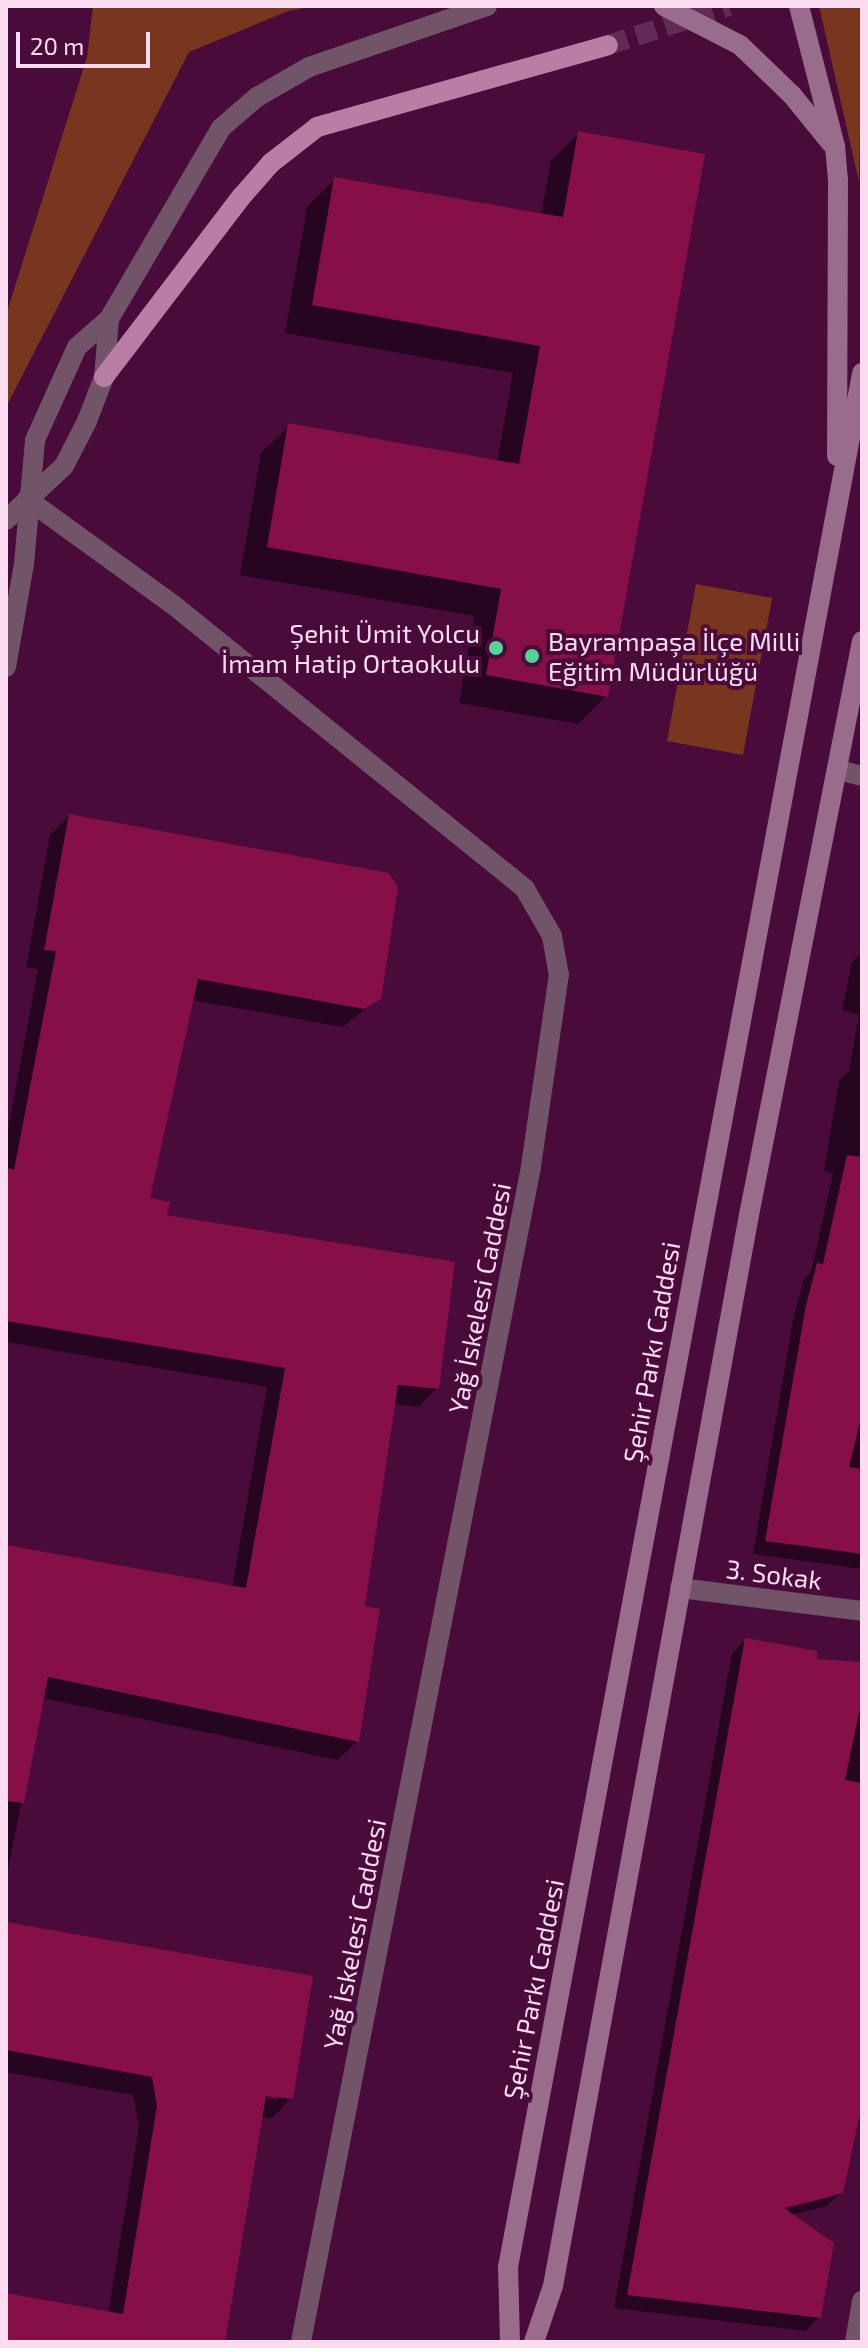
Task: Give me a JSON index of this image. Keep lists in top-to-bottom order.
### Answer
{
  "streets": {
    "main road": ["Şehir Parkı Caddesi"],
    "street": ["Yağ İskelesi Caddesi", "3. Sokak"]
  },
  "places": ["Şehit Ümit Yolcu İmam Hatip Ortaokulu", "Bayrampaşa İlçe Milli Eğitim Müdürlüğü"],
  "scale_bar": "20 m"
}
